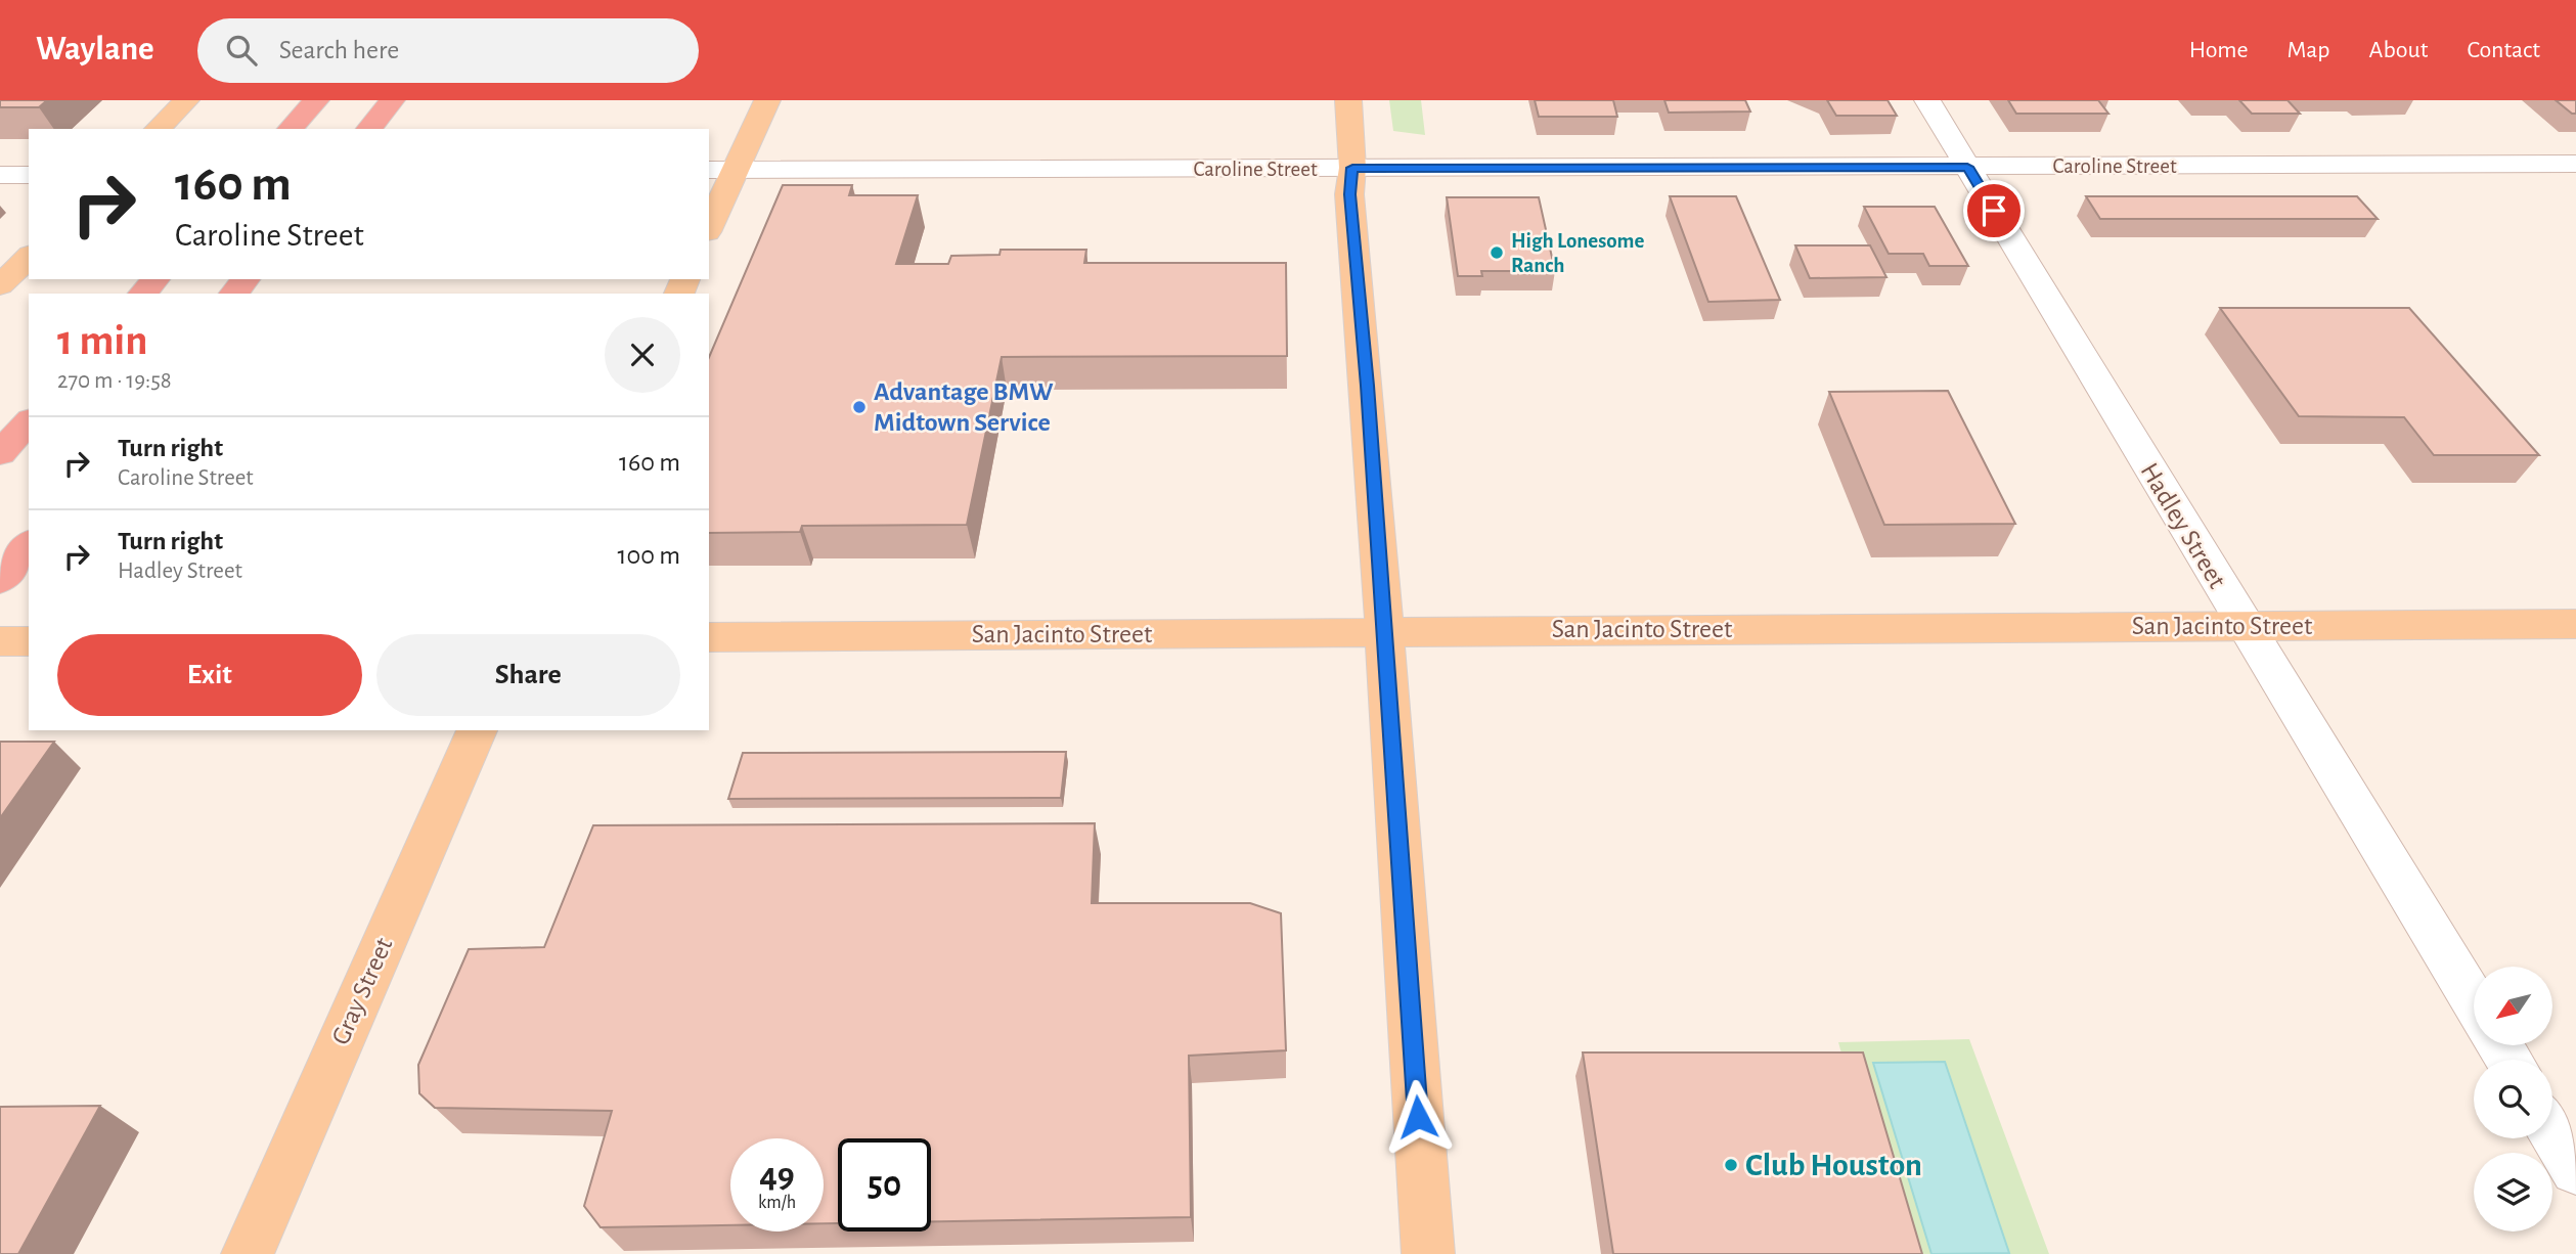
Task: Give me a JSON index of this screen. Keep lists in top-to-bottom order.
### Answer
{
  "streets": {
    "main road": ["San Jacinto Street", "Gray Street"],
    "street": ["Caroline Street", "Hadley Street"]
  },
  "crossings": [
    ["Caroline Street", "Hadley Street"],
    ["Hadley Street", "San Jacinto Street"]
  ],
  "places": ["High Lonesome Ranch", "Advantage BMW Midtown Service", "Club Houston"],
  "north": "bottom left",
  "page": {
    "header": "Waylane",
    "search": "Search here",
    "nav": [
      "Home",
      "Map",
      "About",
      "Contact"
    ],
    "turn": ["160 m", "Caroline Street"],
    "heading": ["1 min", "270 m · 19:58"],
    "list": [
      {
        "name": "Turn right",
        "note": "Caroline Street",
        "value": "160 m"
      },
      {
        "name": "Turn right",
        "note": "Hadley Street",
        "value": "100 m"
      }
    ],
    "buttons": ["Exit", "Share"],
    "speed": "49 km/h",
    "limit": "50"
  }
}
